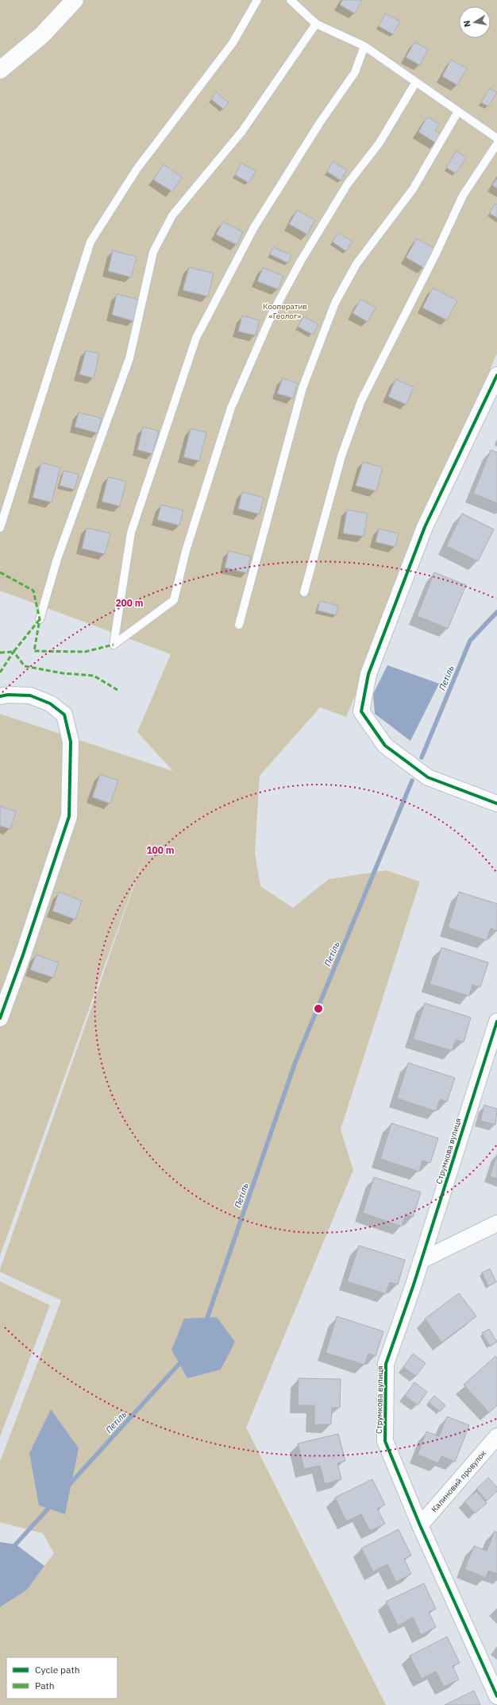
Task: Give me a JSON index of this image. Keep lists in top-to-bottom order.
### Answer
{
  "streets": {
    "street": ["Струмкова вулиця", "Калиновий провулок"]
  },
  "crossings": [
    ["Струмкова вулиця", "Калиновий провулок"]
  ],
  "water": ["Петіль"],
  "parks": ["Кооператив «Геолог»"],
  "legend": ["Cycle path", "Path"],
  "north": "left",
  "rings": ["200 m", "100 m"]
}
